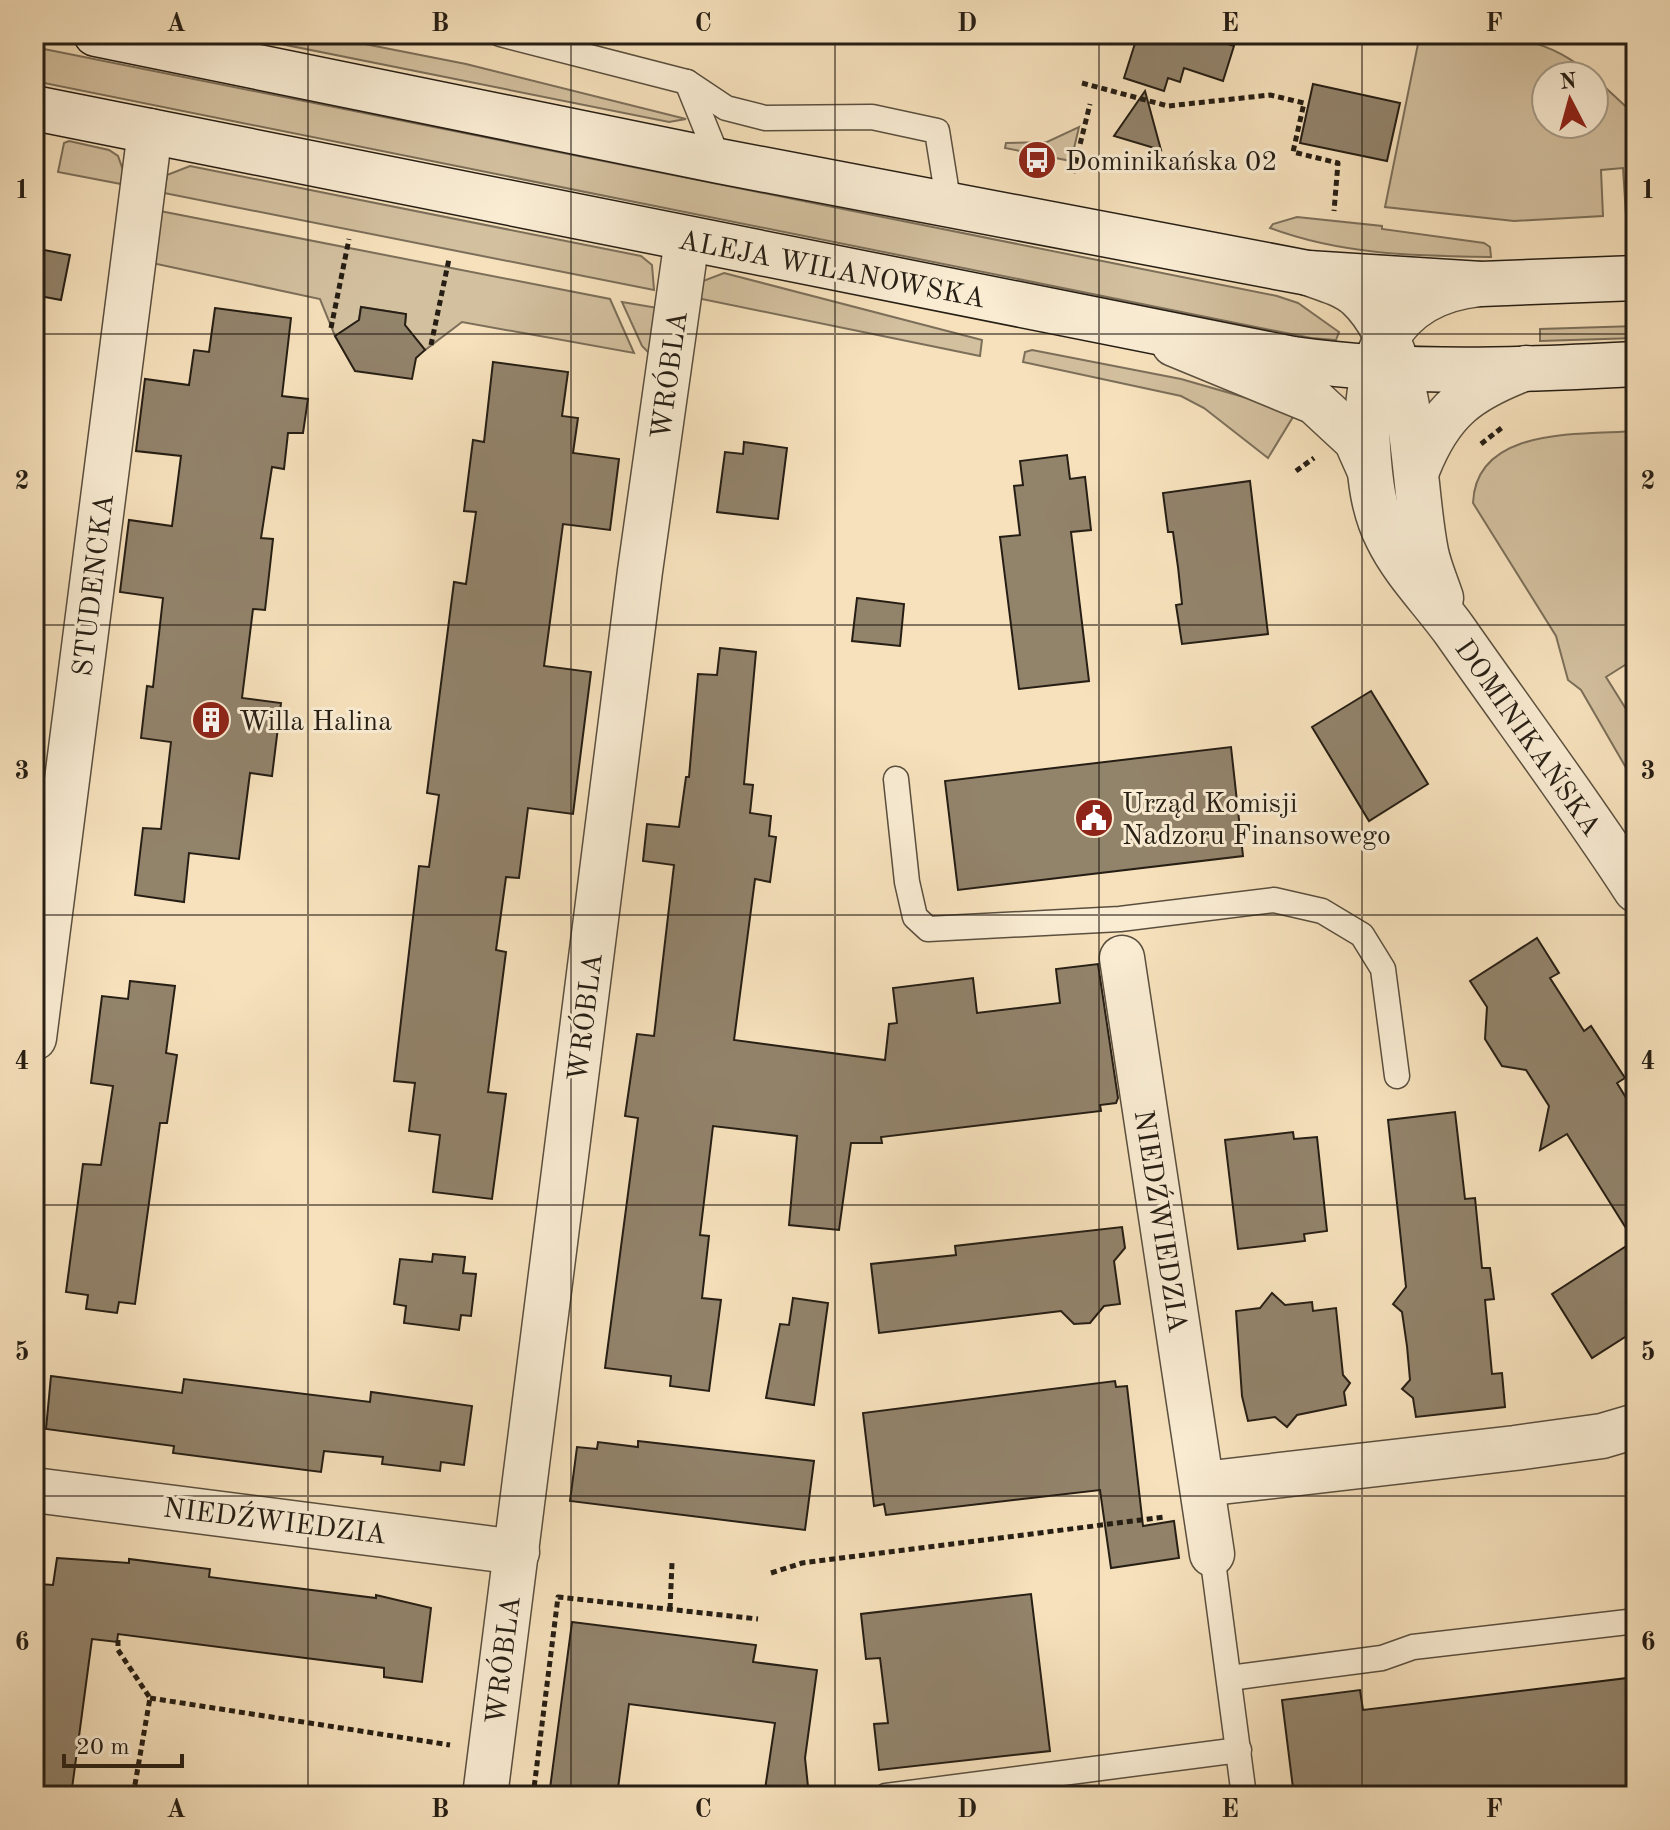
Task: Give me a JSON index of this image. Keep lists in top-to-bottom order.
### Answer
{
  "streets": {
    "street": [
      "ALEJA WILANOWSKA",
      "WRÓBLA",
      "STUDENCKA",
      "DOMINIKAŃSKA",
      "NIEDŹWIEDZIA"
    ]
  },
  "crossings": [
    ["ALEJA WILANOWSKA", "WRÓBLA"],
    ["ALEJA WILANOWSKA", "STUDENCKA"],
    ["ALEJA WILANOWSKA", "DOMINIKAŃSKA"],
    ["WRÓBLA", "NIEDŹWIEDZIA"]
  ],
  "places": {
    "bus stop": ["Dominikańska 02"],
    "building": ["Willa Halina"],
    "public building": ["Urząd Komisji Nadzoru Finansowego"]
  },
  "scale_bar": "20 m",
  "north": "top",
  "grid": {
    "columns": [
      "A",
      "B",
      "C",
      "D",
      "E",
      "F"
    ],
    "rows": [
      "1",
      "2",
      "3",
      "4",
      "5",
      "6"
    ]
  }
}
